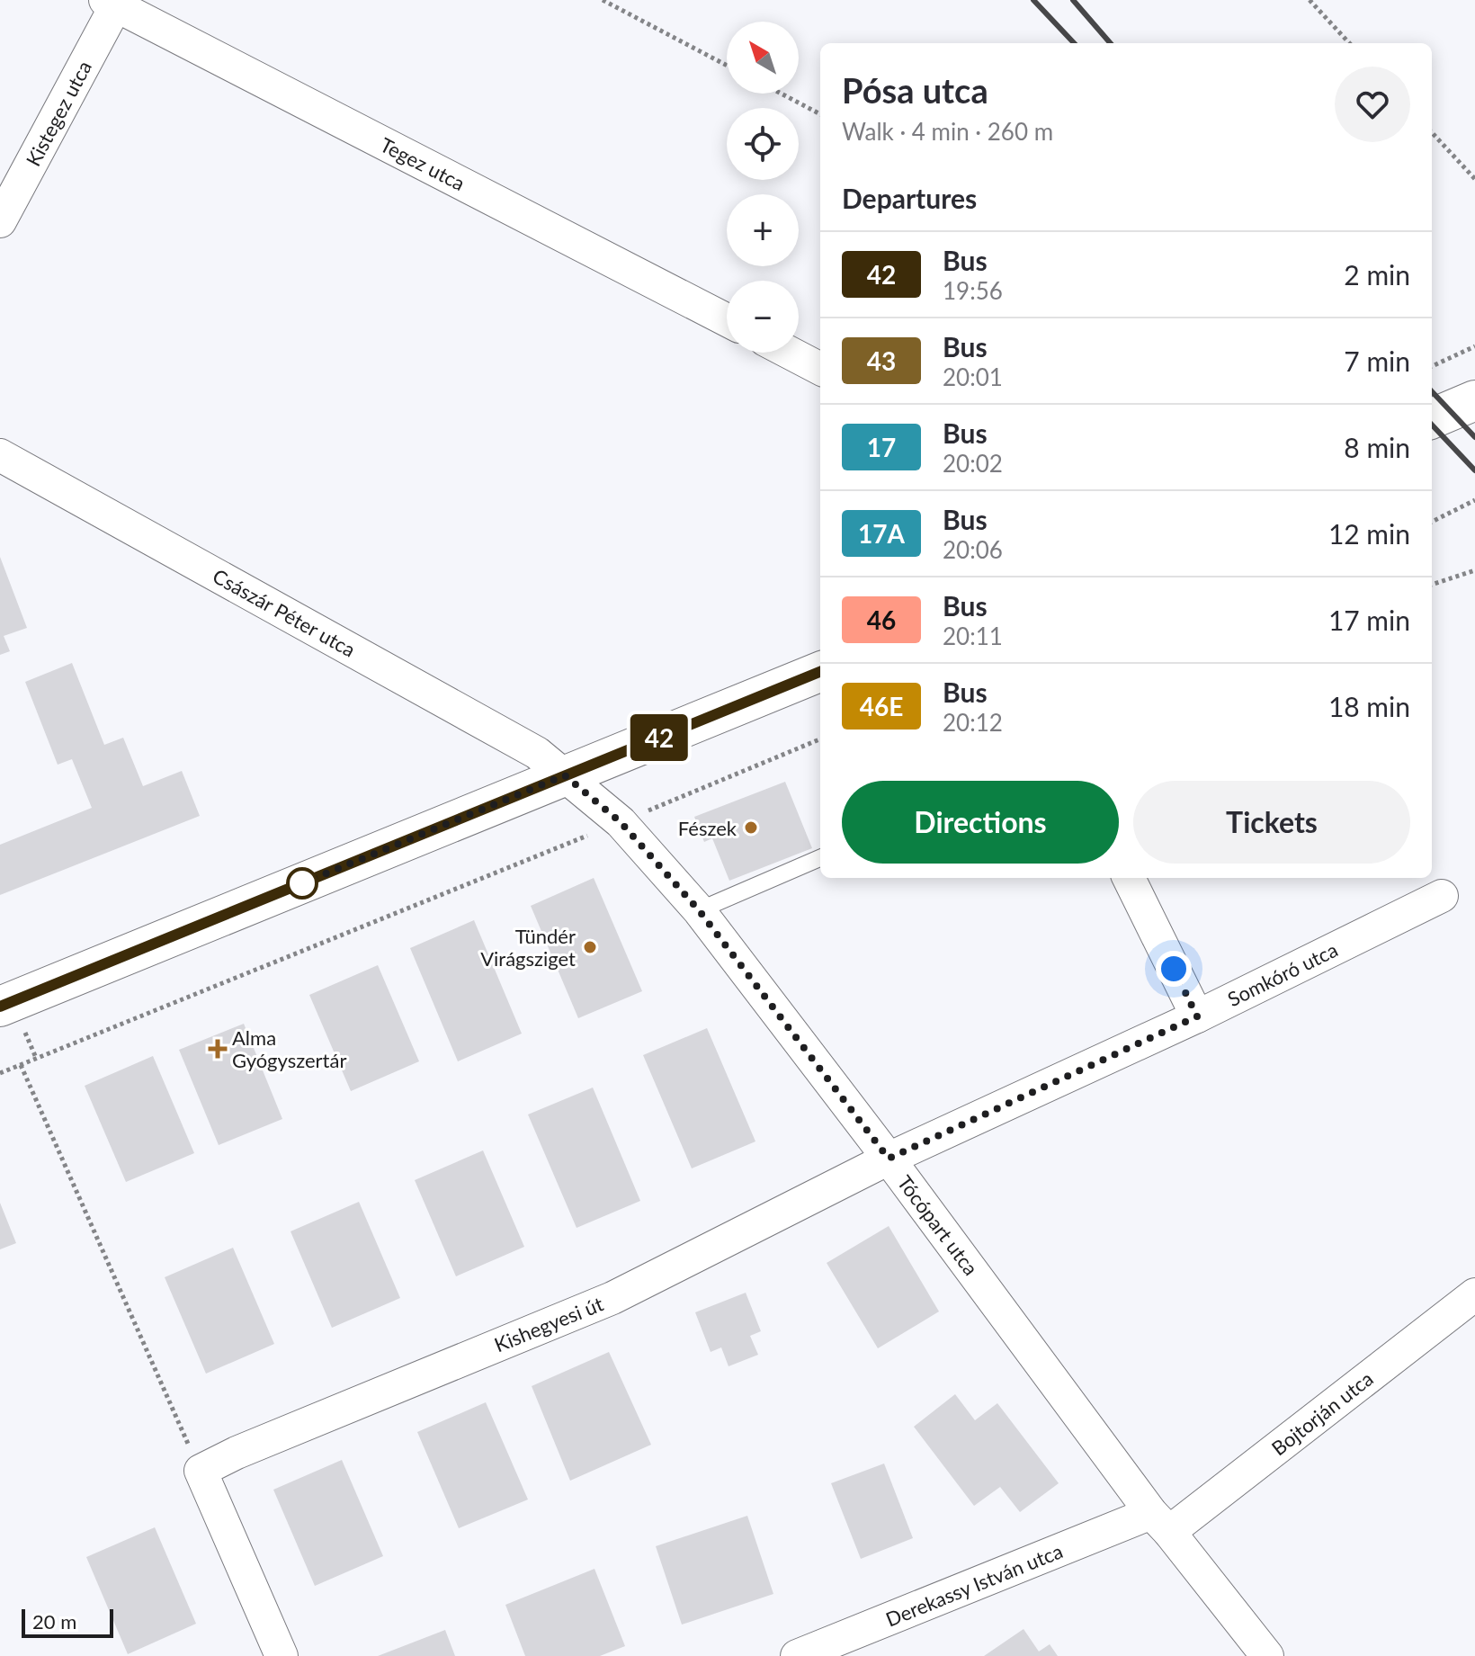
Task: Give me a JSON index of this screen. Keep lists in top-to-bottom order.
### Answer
{
  "streets": {
    "street": [
      "Kistegez utca",
      "Tegez utca",
      "Császár Péter utca",
      "Somkóró utca",
      "Tócópart utca",
      "Kishegyesi út",
      "Bojtorján utca",
      "Derekassy István utca"
    ]
  },
  "crossings": [
    ["Kistegez utca", "Tegez utca"],
    ["Császár Péter utca", "Tócópart utca"],
    ["Somkóró utca", "Tócópart utca"],
    ["Somkóró utca", "Kishegyesi út"],
    ["Tócópart utca", "Kishegyesi út"],
    ["Tócópart utca", "Bojtorján utca"],
    ["Tócópart utca", "Derekassy István utca"],
    ["Bojtorján utca", "Derekassy István utca"]
  ],
  "places": {
    "other": ["Fészek", "Tündér Virágsziget"],
    "health": ["Alma Gyógyszertár"]
  },
  "lines": ["bus line 42"],
  "scale_bar": "20 m",
  "north": "top left",
  "page": {
    "on_map": "42",
    "map_buttons": ["+", "−"],
    "heading": [
      ["Pósa utca", "Walk · 4 min · 260 m"],
      "Departures"
    ],
    "list": [
      {
        "mark": "42",
        "name": "Bus",
        "note": "19:56",
        "value": "2 min"
      },
      {
        "mark": "43",
        "name": "Bus",
        "note": "20:01",
        "value": "7 min"
      },
      {
        "mark": "17",
        "name": "Bus",
        "note": "20:02",
        "value": "8 min"
      },
      {
        "mark": "17A",
        "name": "Bus",
        "note": "20:06",
        "value": "12 min"
      },
      {
        "mark": "46",
        "name": "Bus",
        "note": "20:11",
        "value": "17 min"
      },
      {
        "mark": "46E",
        "name": "Bus",
        "note": "20:12",
        "value": "18 min"
      }
    ],
    "buttons": ["Directions", "Tickets"],
    "scale": "20 m"
  }
}
